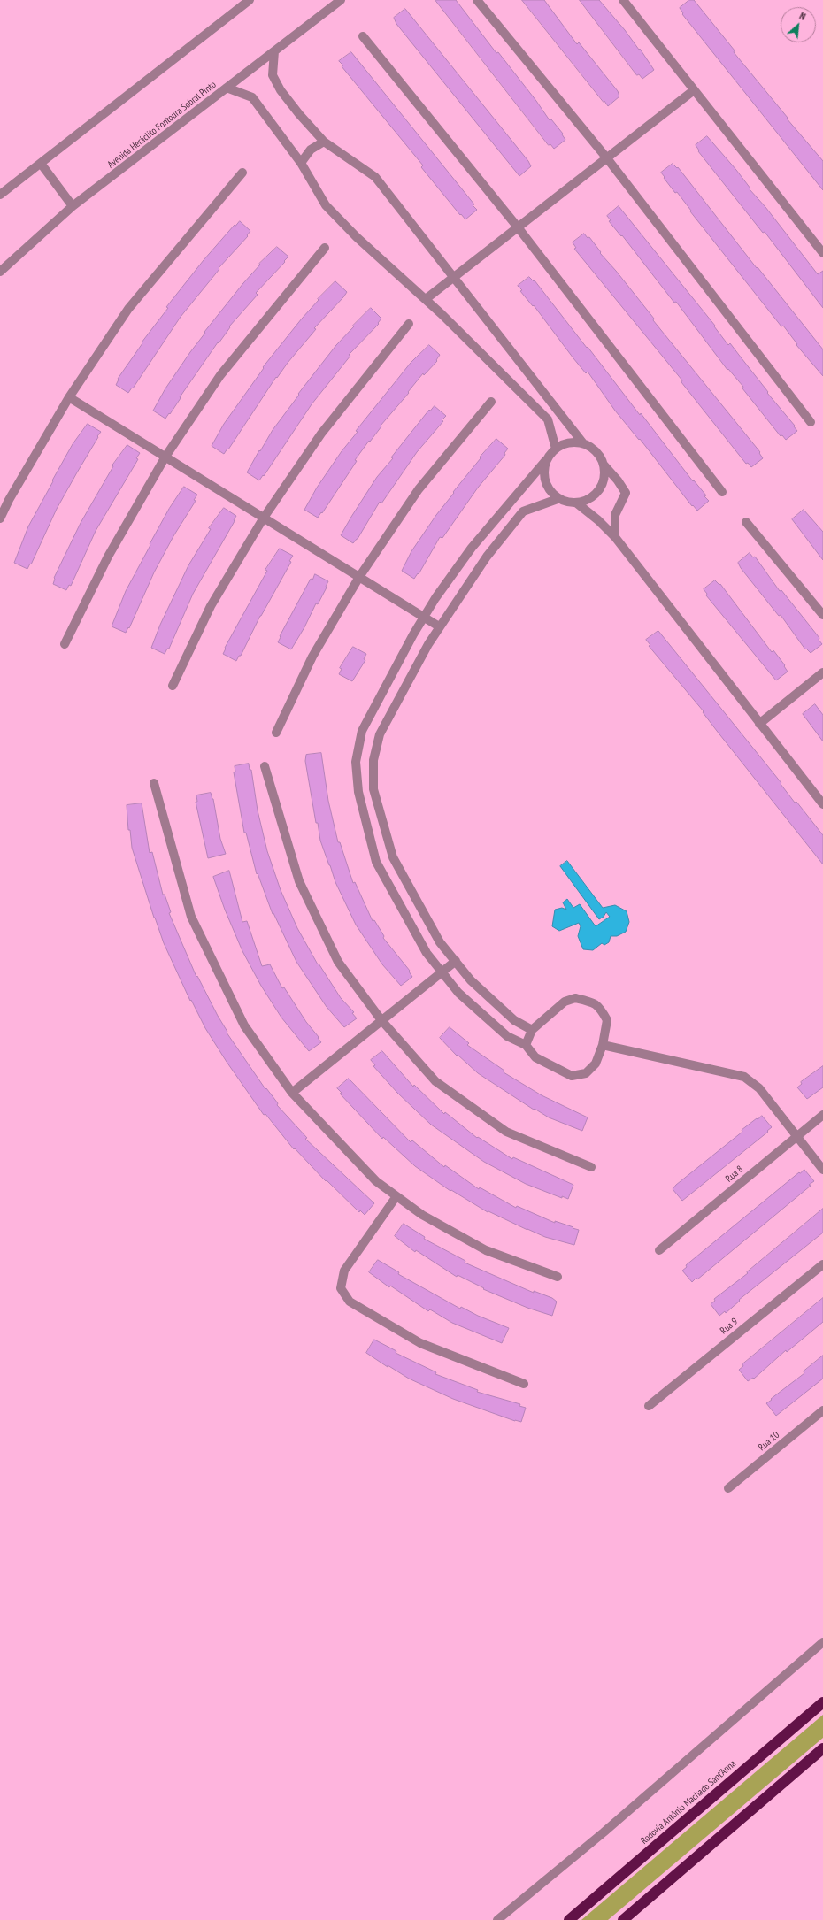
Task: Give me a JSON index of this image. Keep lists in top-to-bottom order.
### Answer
{
  "streets": {
    "highway": ["Rodovia Antônio Machado Sant'Anna"],
    "street": [
      "Avenida Heráclito Fontoura Sobral Pinto",
      "Rua 8",
      "Rua 9",
      "Rua 10"
    ]
  },
  "north": "top right"
}
